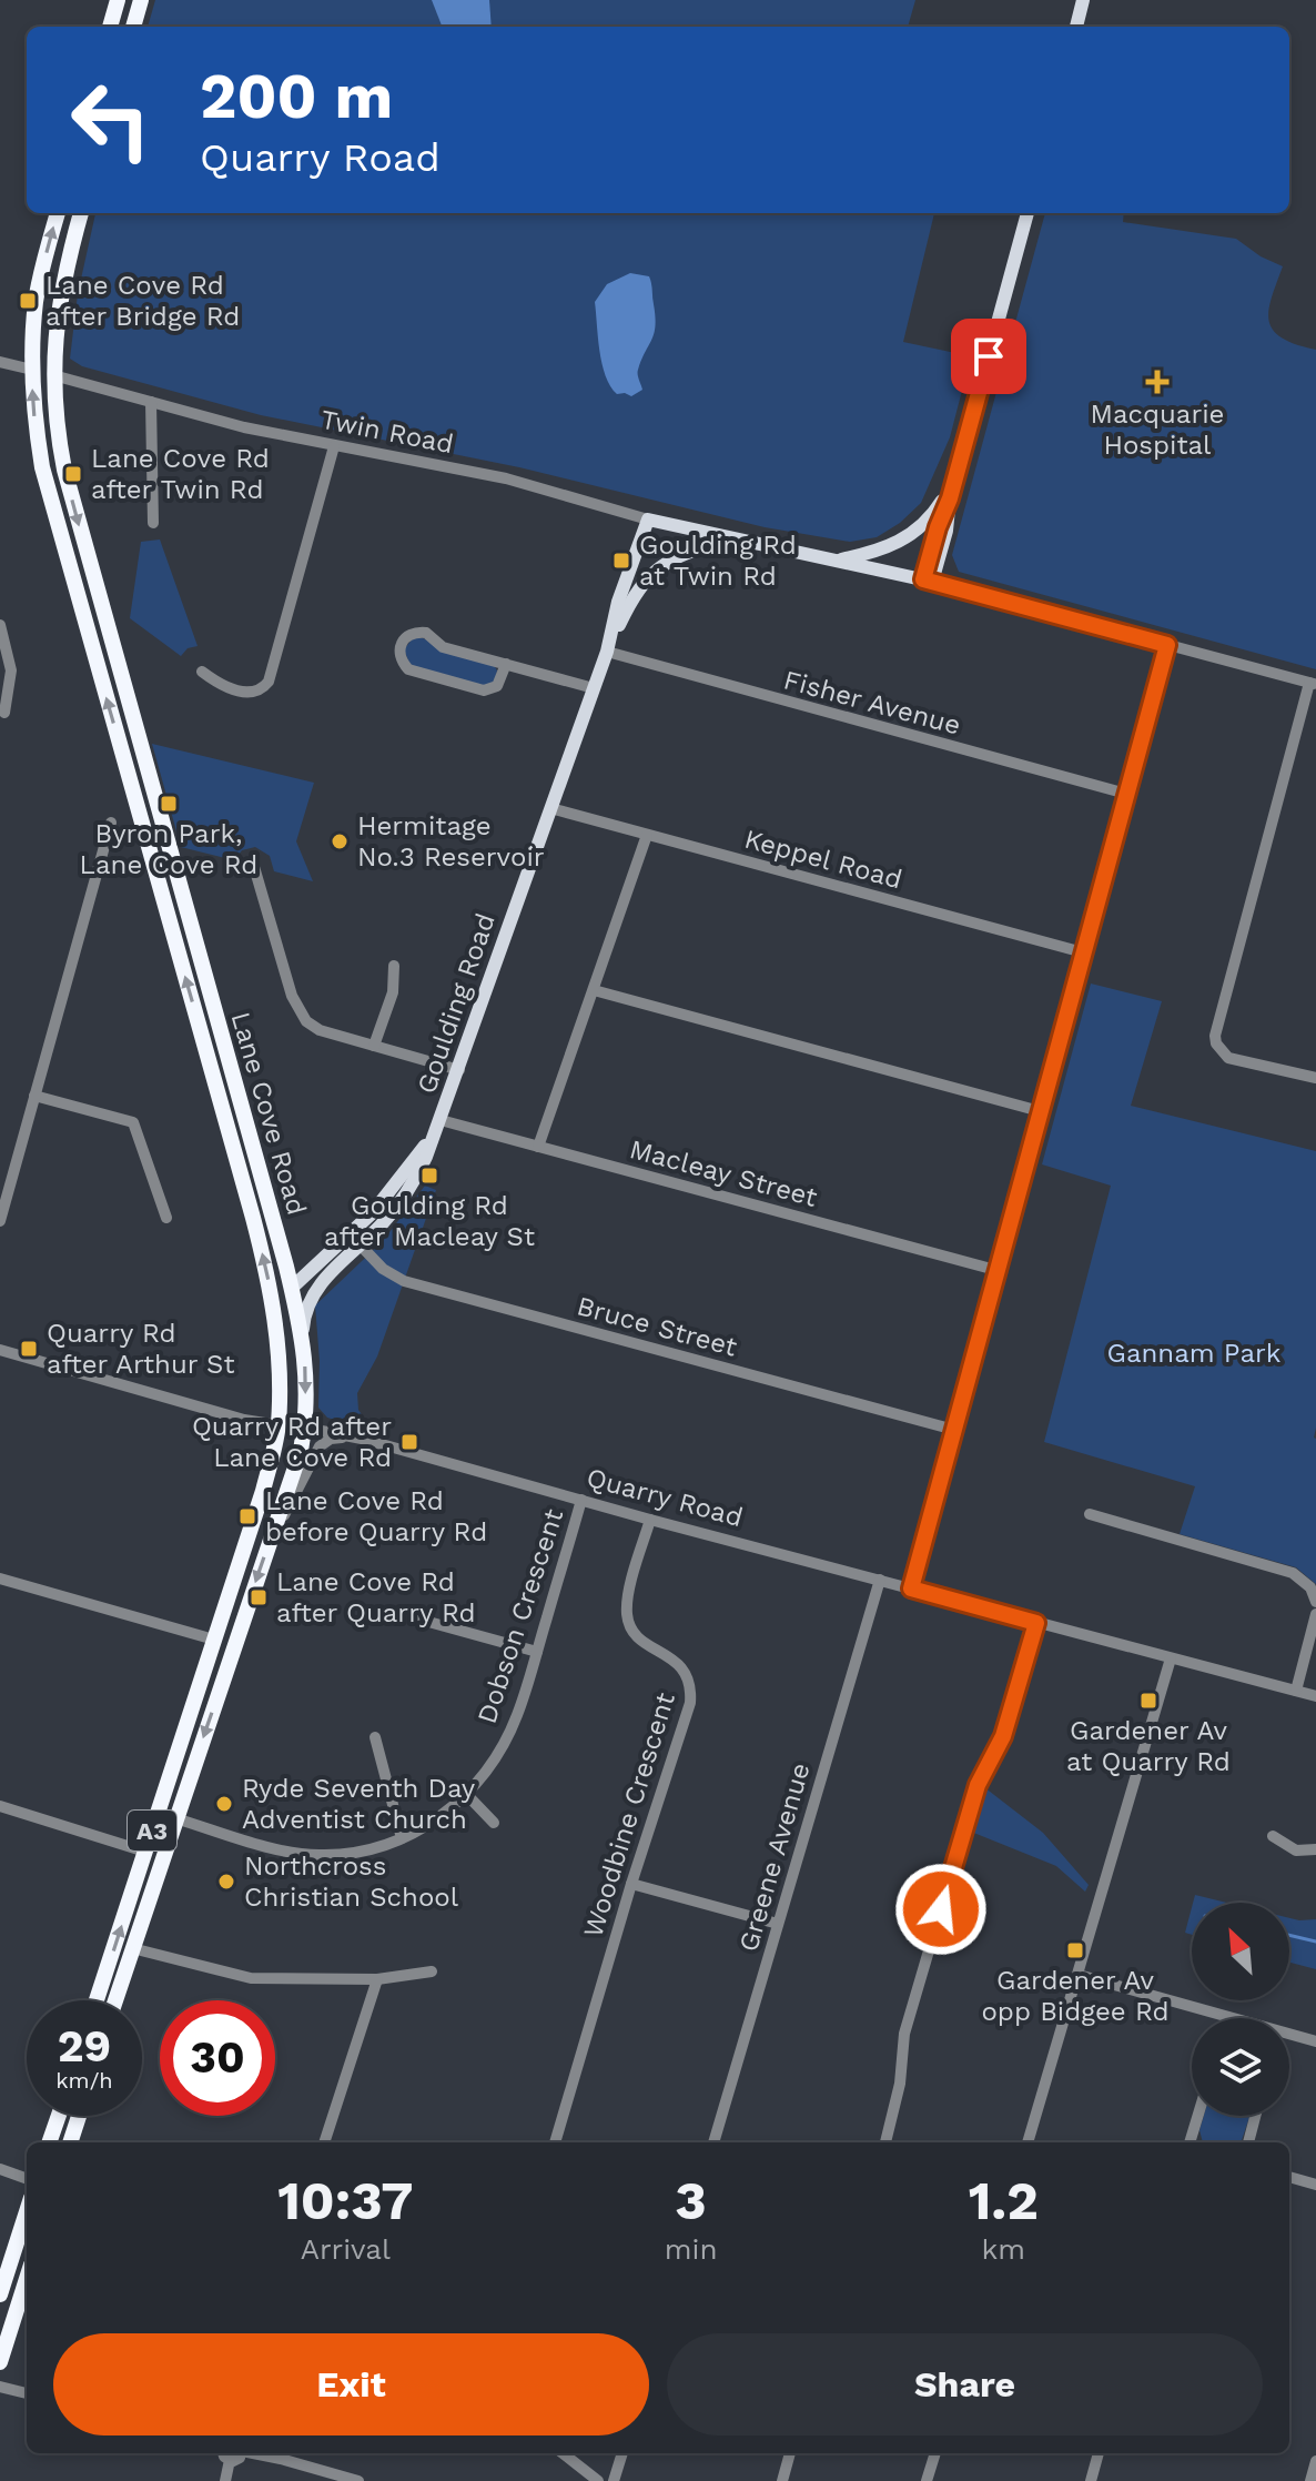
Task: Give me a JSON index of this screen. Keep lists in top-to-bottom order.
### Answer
{
  "streets": {
    "highway": [
      "Twin Road",
      "Lane Cove Road",
      "Quarry Road",
      "A3"
    ],
    "main road": ["Goulding Road"],
    "street": [
      "Fisher Avenue",
      "Keppel Road",
      "Macleay Street",
      "Bruce Street",
      "Dobson Crescent",
      "Woodbine Crescent",
      "Greene Avenue"
    ]
  },
  "crossings": [
    ["Twin Road", "Goulding Road"],
    ["Twin Road", "Lane Cove Road"],
    ["Fisher Avenue", "Goulding Road"],
    ["Keppel Road", "Goulding Road"],
    ["Goulding Road", "Lane Cove Road"],
    ["Goulding Road", "Macleay Street"],
    ["Goulding Road", "Bruce Street"],
    ["Lane Cove Road", "Quarry Road"],
    ["Lane Cove Road", "Dobson Crescent"],
    ["Quarry Road", "Dobson Crescent"],
    ["Quarry Road", "Woodbine Crescent"],
    ["Quarry Road", "Greene Avenue"]
  ],
  "parks": ["Gannam Park"],
  "places": {
    "transit": [
      "Lane Cove Rd after Bridge Rd",
      "Lane Cove Rd after Twin Rd",
      "Goulding Rd at Twin Rd",
      "Byron Park, Lane Cove Rd",
      "Goulding Rd after Macleay St",
      "Quarry Rd after Arthur St",
      "Quarry Rd after Lane Cove Rd",
      "Lane Cove Rd before Quarry Rd",
      "Lane Cove Rd after Quarry Rd",
      "Gardener Av at Quarry Rd",
      "Gardener Av opp Bidgee Rd"
    ],
    "health": ["Macquarie Hospital"],
    "other": ["Hermitage No.3 Reservoir", "Ryde Seventh Day Adventist Church", "Northcross Christian School"]
  },
  "north": "top left",
  "page": {
    "turn": ["200 m", "Quarry Road"],
    "speed": "29 km/h",
    "limit": "30",
    "eta": [
      "10:37",
      "Arrival",
      "3",
      "min",
      "1.2",
      "km"
    ],
    "buttons": ["Exit", "Share"]
  }
}
